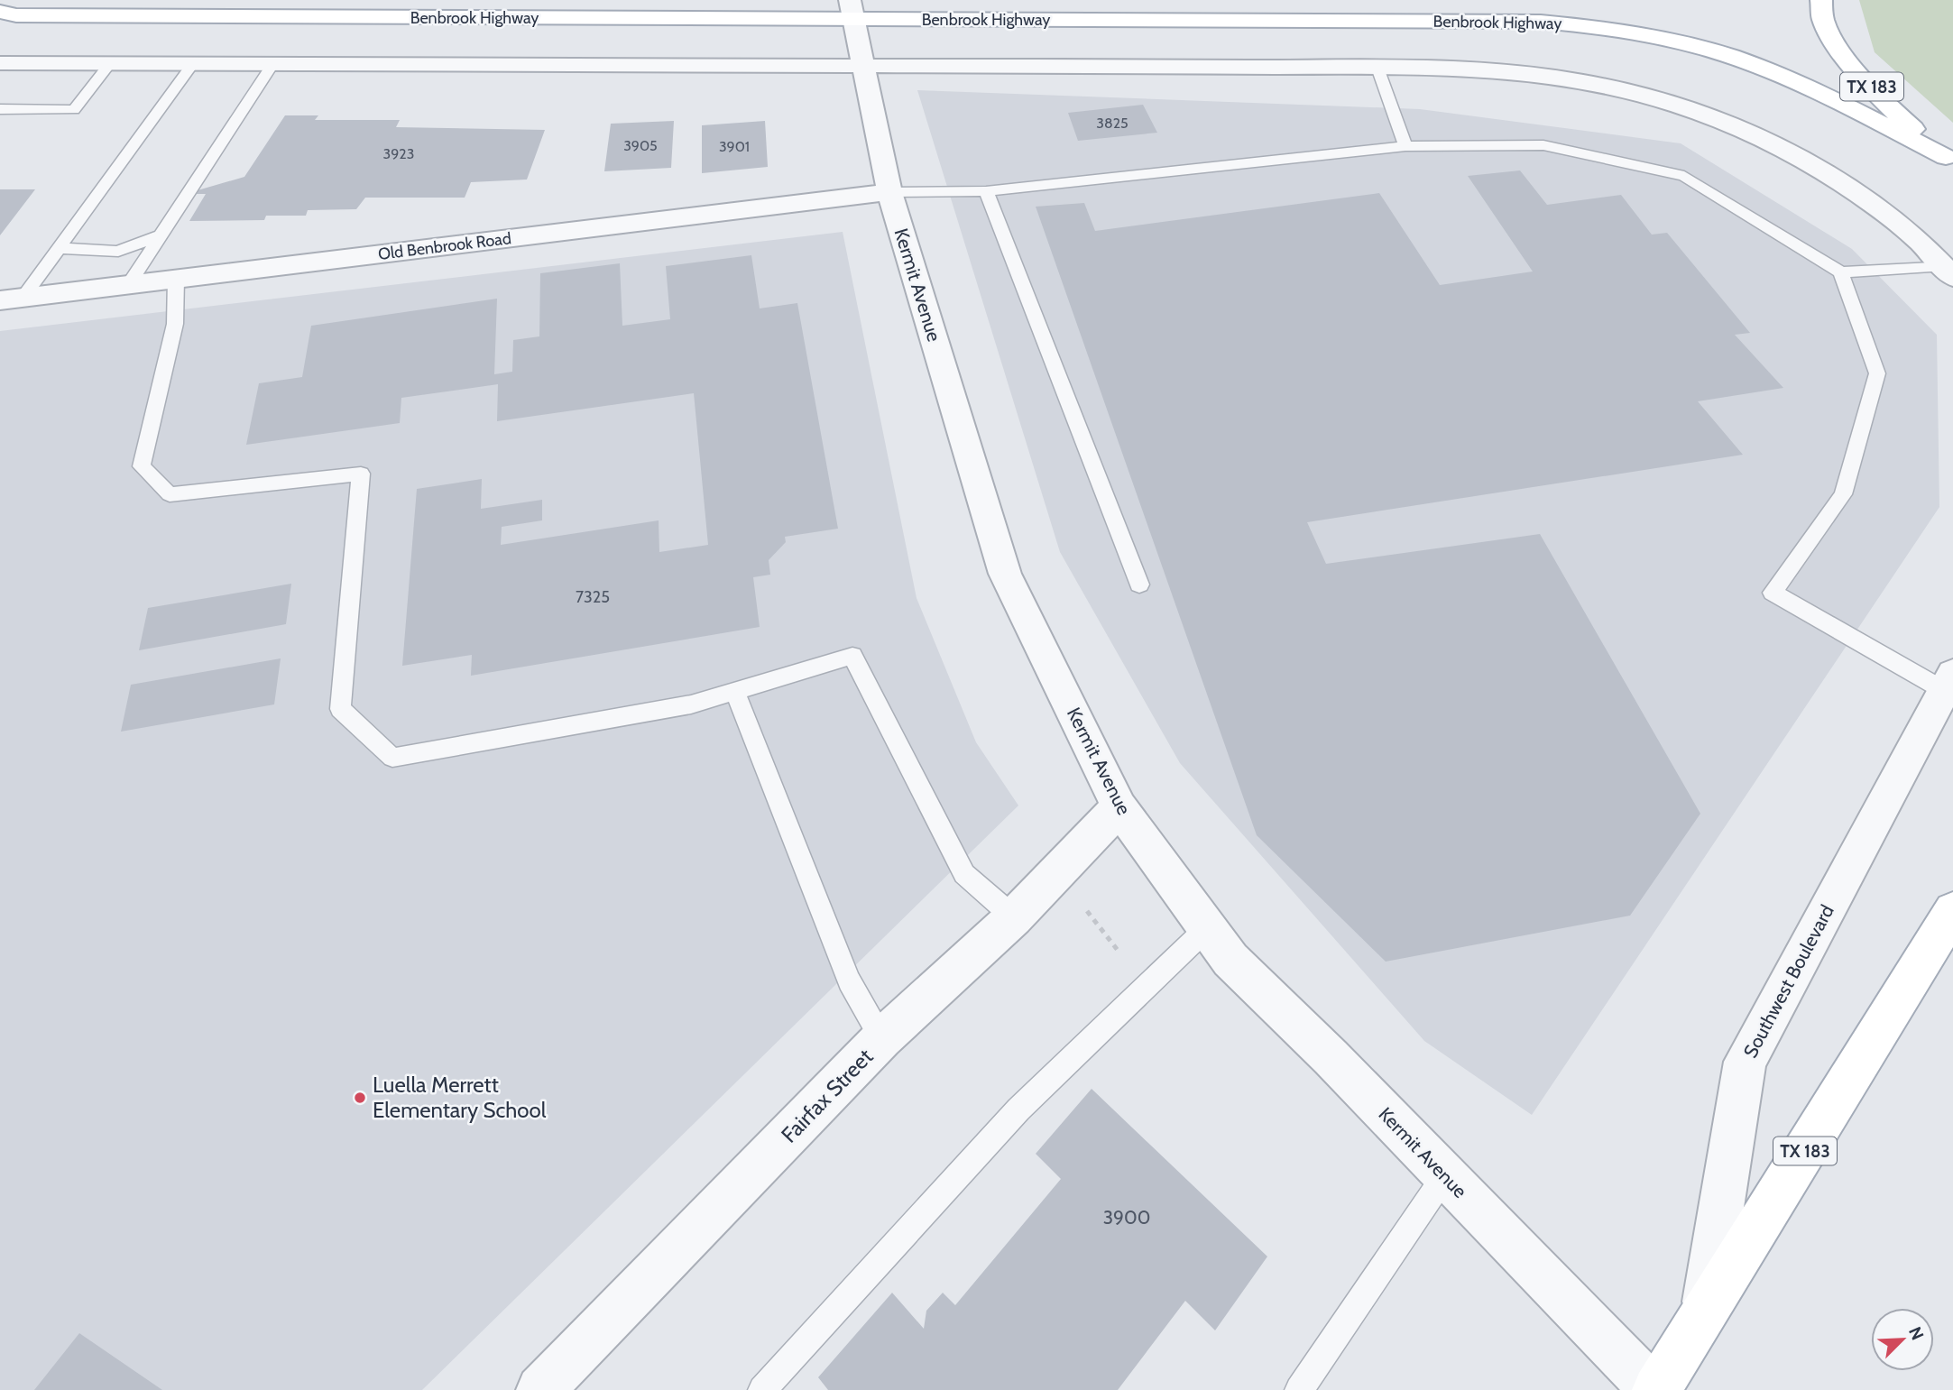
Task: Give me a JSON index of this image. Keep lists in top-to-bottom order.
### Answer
{
  "streets": {
    "main road": ["Benbrook Highway", "TX 183", "Southwest Boulevard"],
    "street": ["Old Benbrook Road", "Kermit Avenue", "Fairfax Street"]
  },
  "crossings": [
    ["Benbrook Highway", "TX 183"],
    ["Benbrook Highway", "Kermit Avenue"],
    ["Old Benbrook Road", "Kermit Avenue"],
    ["Kermit Avenue", "Southwest Boulevard"],
    ["Kermit Avenue", "Fairfax Street"]
  ],
  "places": ["Luella Merrett Elementary School"],
  "house_numbers": [
    "3825",
    "3905",
    "3901",
    "3923",
    "7325",
    "3900"
  ],
  "north": "top right"
}
